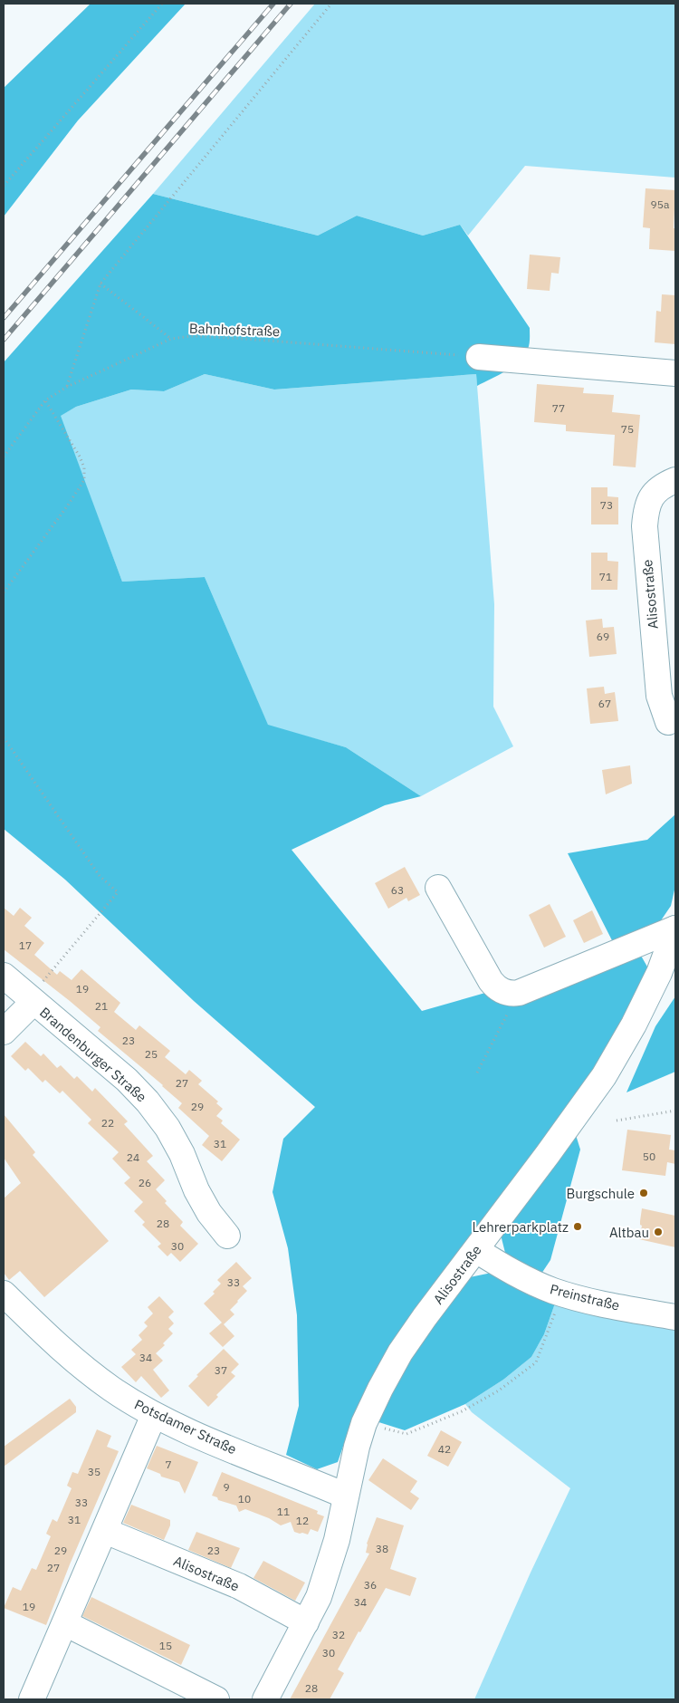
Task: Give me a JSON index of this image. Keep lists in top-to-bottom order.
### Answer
{
  "streets": {
    "street": [
      "Alisostraße",
      "Brandenburger Straße",
      "Preinstraße",
      "Potsdamer Straße"
    ],
    "path": ["Bahnhofstraße"]
  },
  "crossings": [
    ["Alisostraße", "Preinstraße"],
    ["Alisostraße", "Potsdamer Straße"]
  ],
  "places": ["Burgschule", "Lehrerparkplatz", "Altbau"],
  "house_numbers": [
    "95a",
    "77",
    "75",
    "73",
    "71",
    "69",
    "67",
    "63",
    "17",
    "19",
    "21",
    "23",
    "25",
    "27",
    "29",
    "22",
    "31",
    "50",
    "24",
    "26",
    "28",
    "30",
    "33",
    "34",
    "37",
    "42",
    "7",
    "35",
    "9",
    "10",
    "33",
    "11",
    "31",
    "12",
    "38",
    "29",
    "23",
    "27",
    "36",
    "34",
    "19",
    "32",
    "15",
    "30",
    "28"
  ]
}
